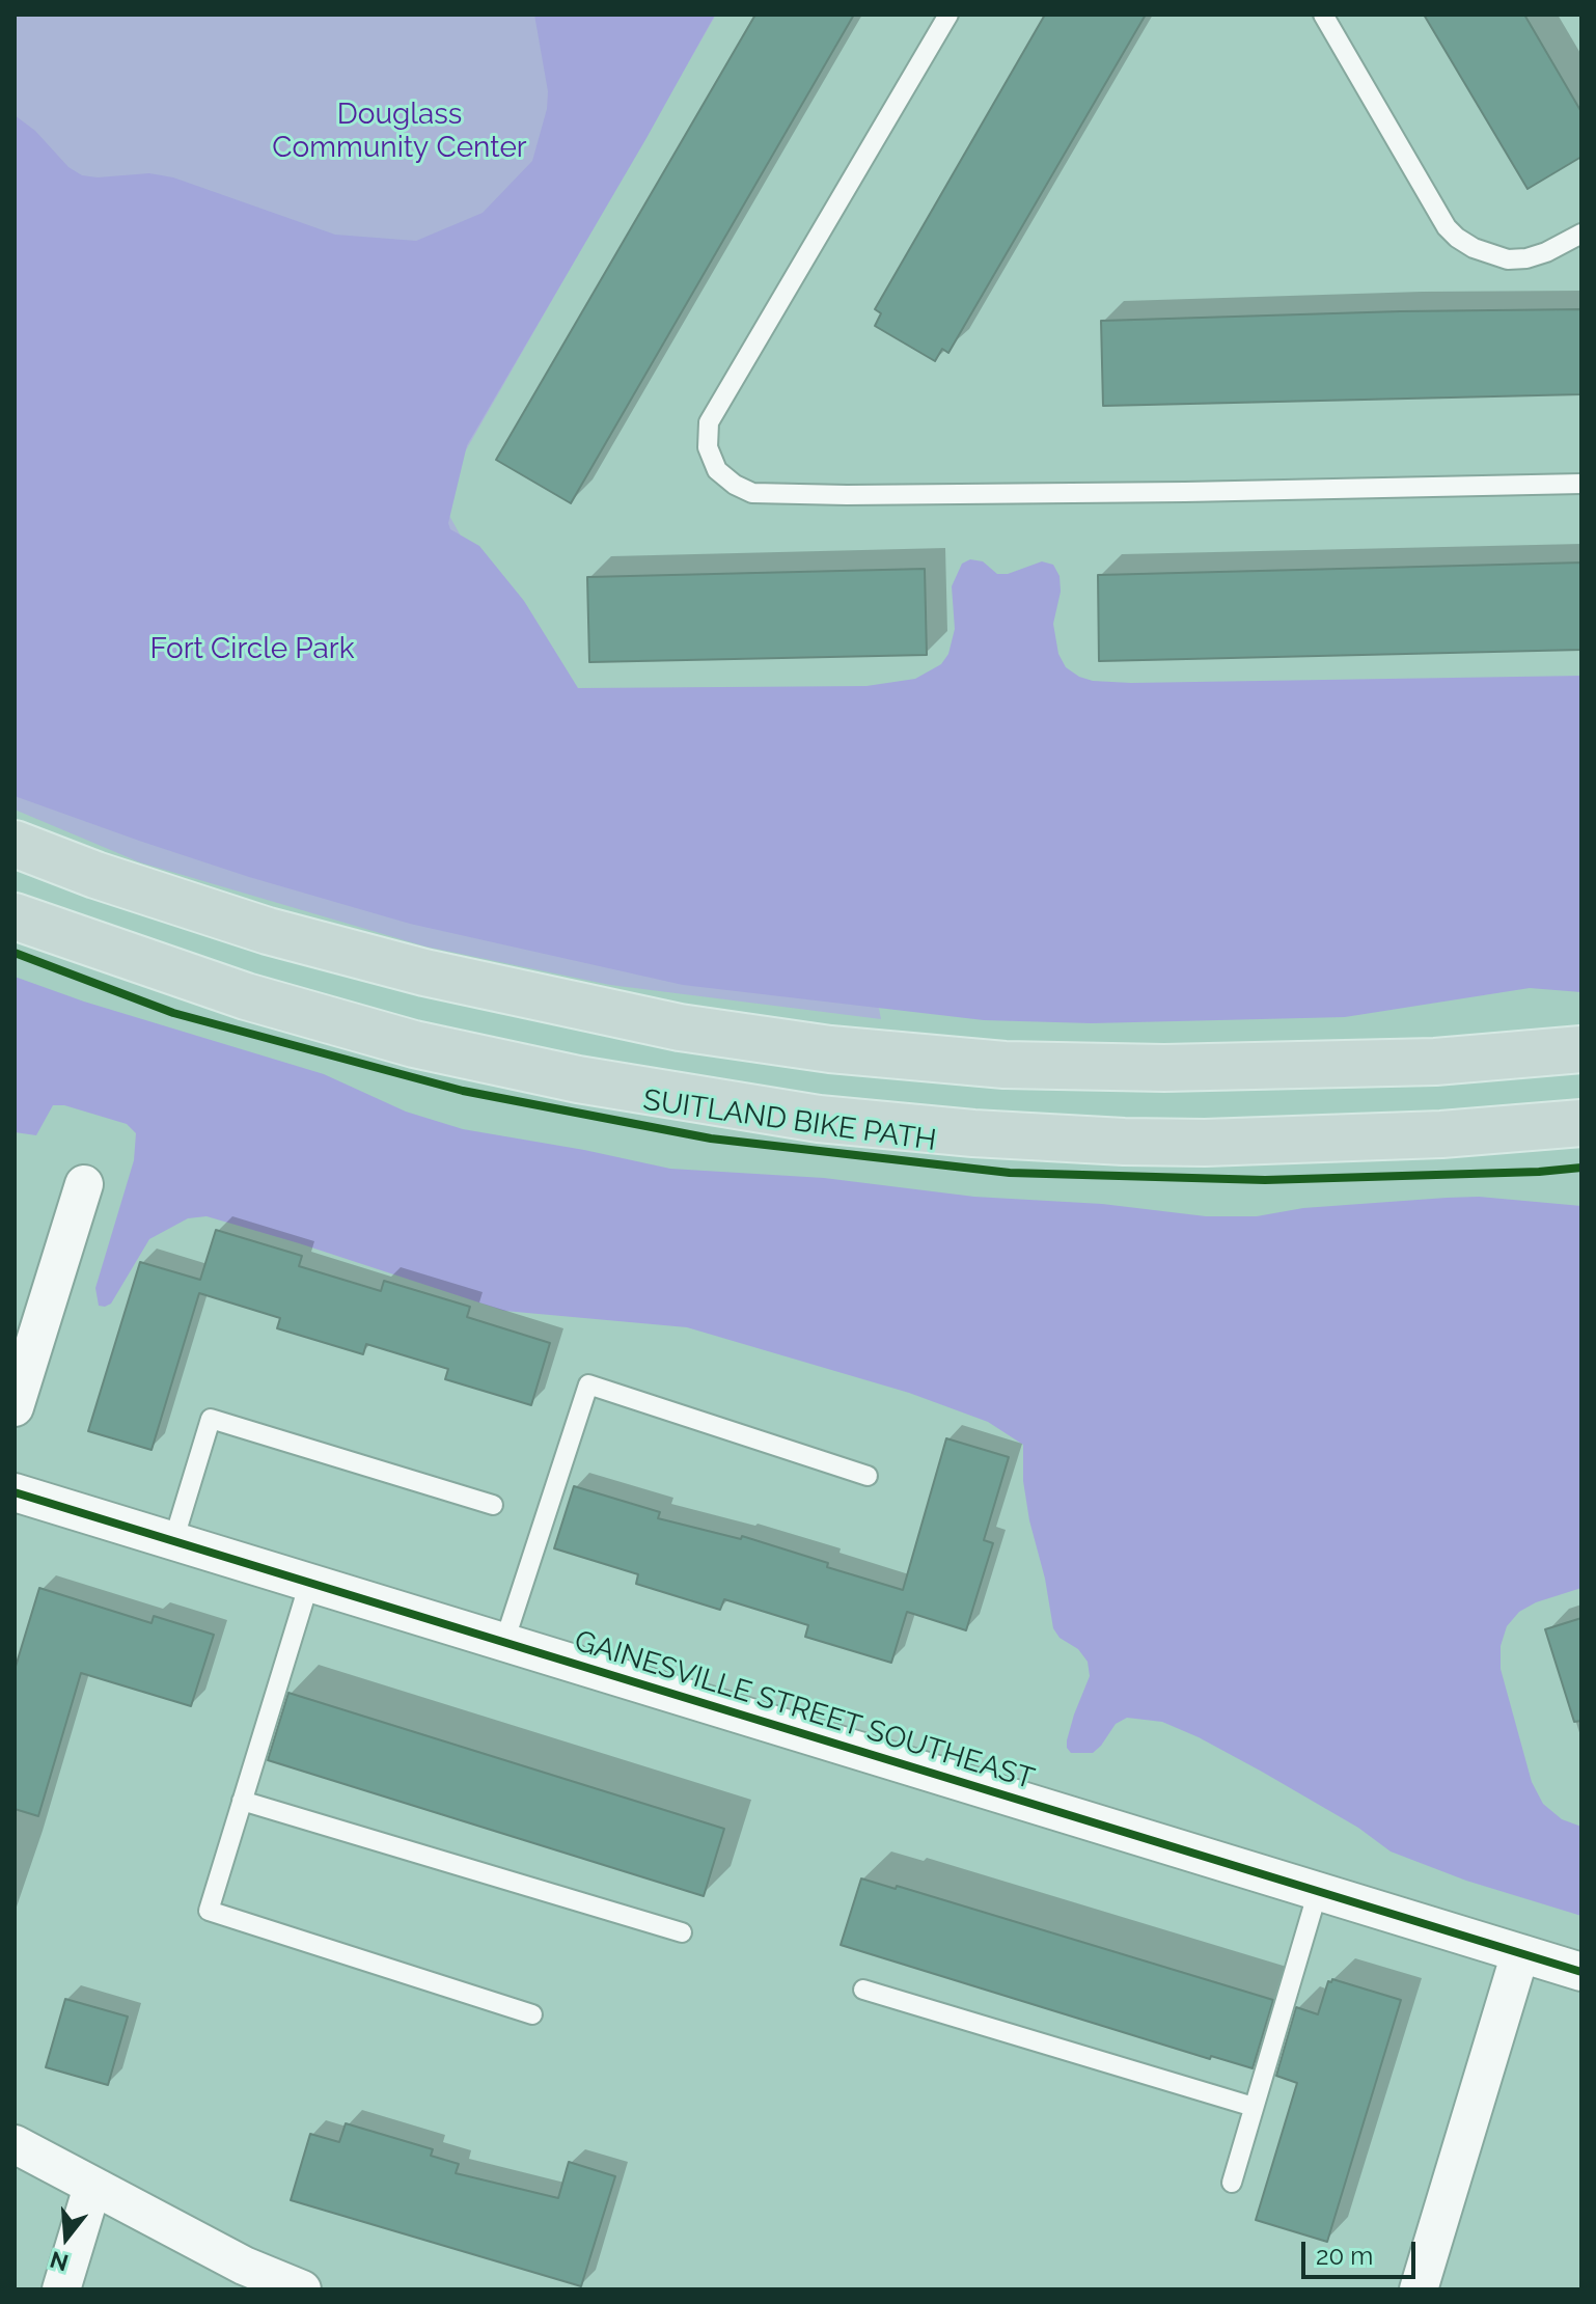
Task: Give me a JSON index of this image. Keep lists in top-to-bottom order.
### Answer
{
  "streets": {
    "street": ["GAINESVILLE STREET SOUTHEAST"],
    "cycle path": ["SUITLAND BIKE PATH"]
  },
  "parks": ["Douglass Community Center", "Fort Circle Park"],
  "scale_bar": "20 m",
  "north": "bottom"
}
